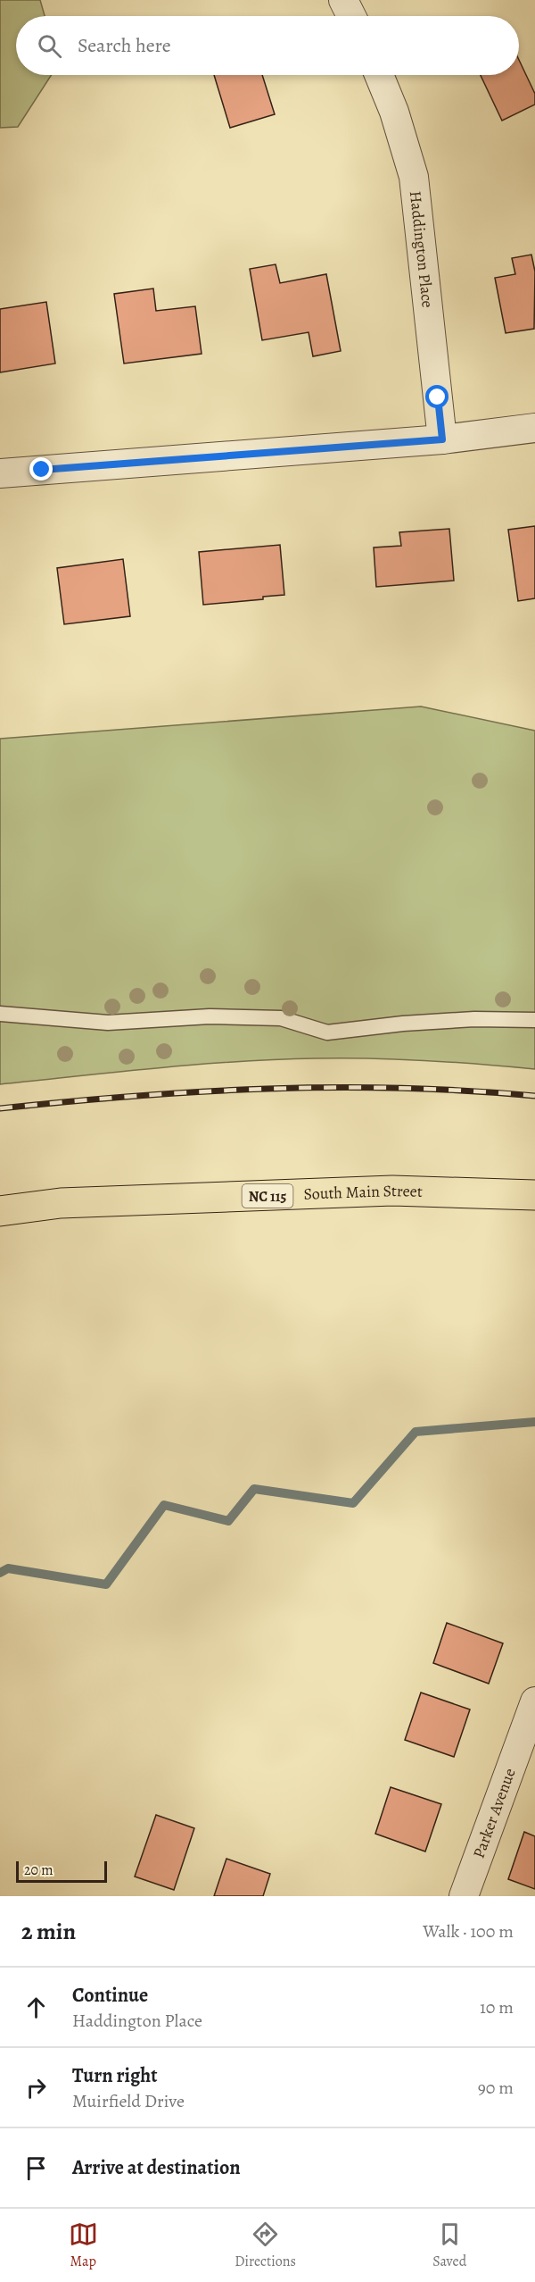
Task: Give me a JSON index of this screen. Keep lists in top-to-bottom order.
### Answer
{
  "streets": {
    "main road": ["South Main Street", "NC 115"],
    "street": ["Haddington Place", "Parker Avenue"]
  },
  "scale_bar": "20 m",
  "page": {
    "search": "Search here",
    "scale": "20 m",
    "heading": ["2 min", "Walk · 100 m"],
    "list": [
      ["Continue", "Haddington Place", "10 m"],
      ["Turn right", "Muirfield Drive", "90 m"],
      "Arrive at destination"
    ],
    "nav": ["Map", "Directions", "Saved"]
  }
}
